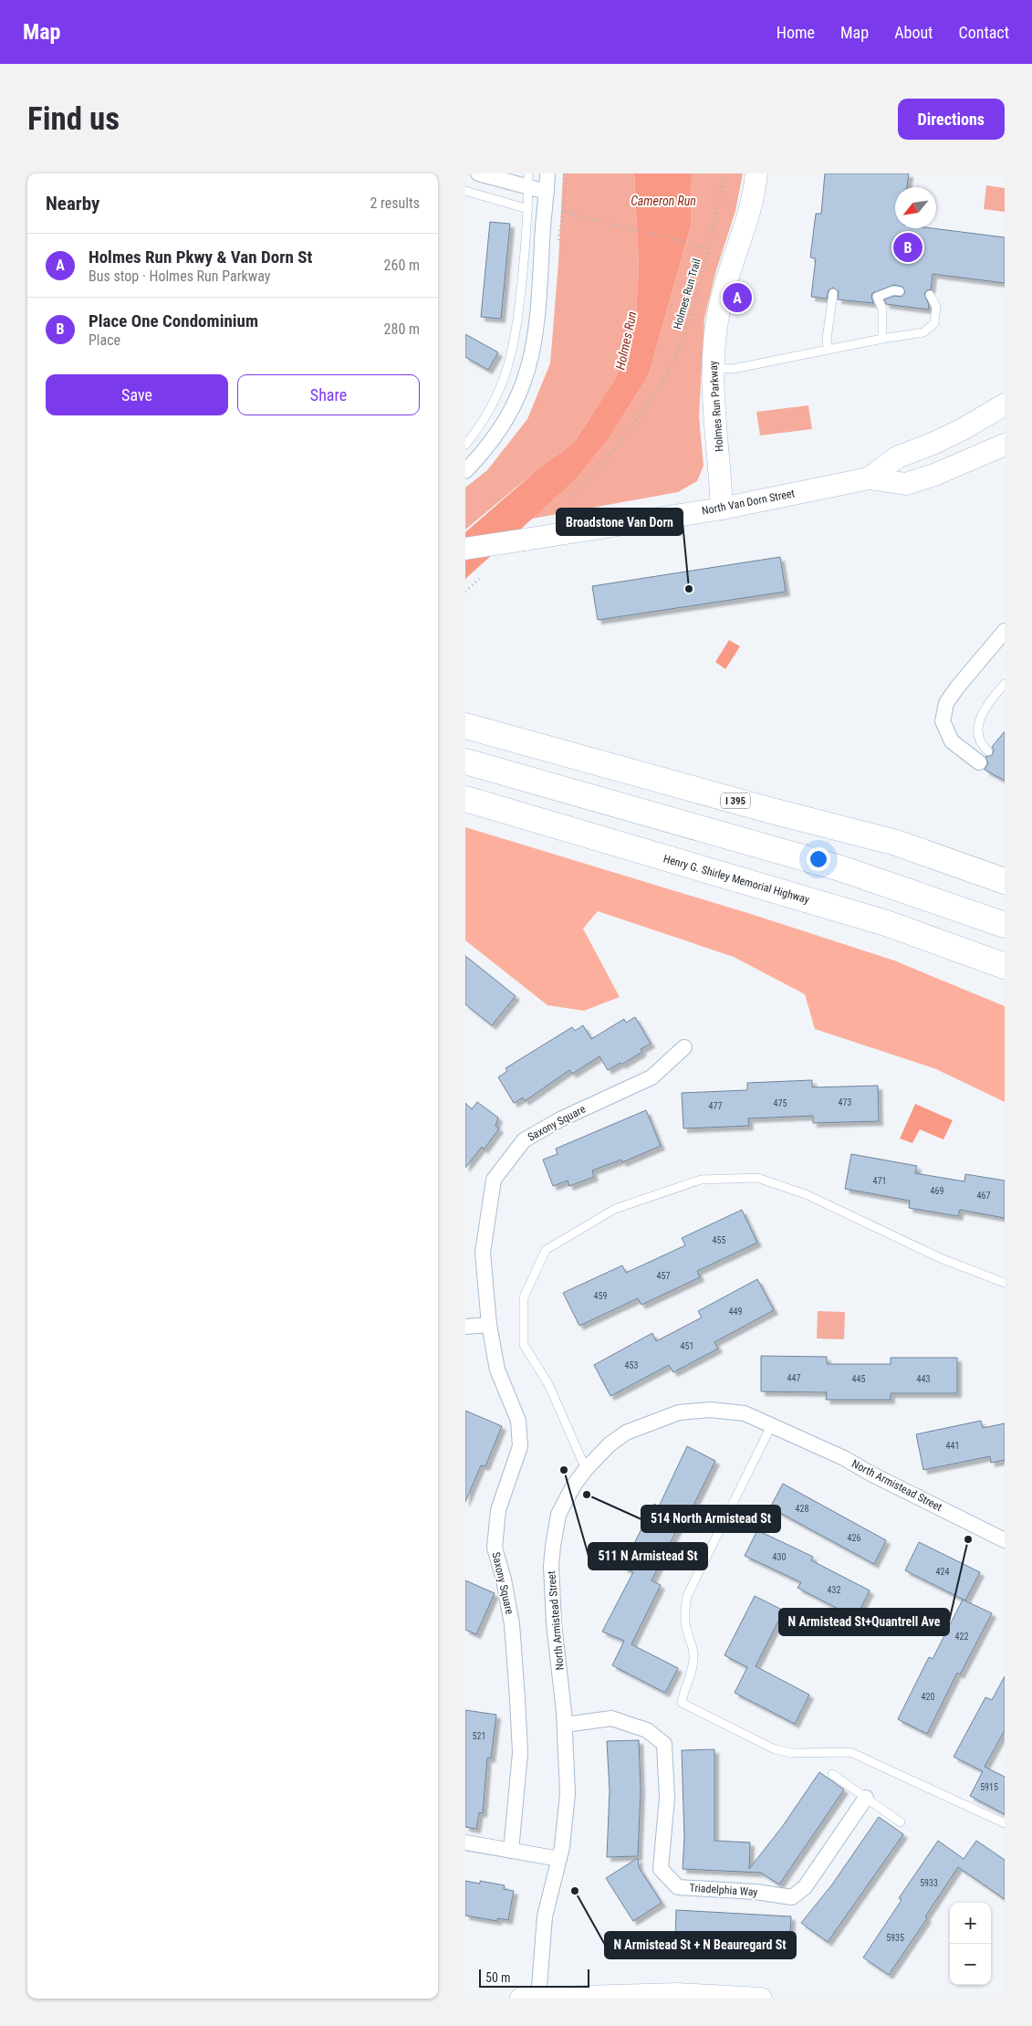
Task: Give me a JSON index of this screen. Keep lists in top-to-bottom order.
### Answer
{
  "streets": {
    "highway": ["I 395", "Henry G. Shirley Memorial Highway"],
    "main road": ["Holmes Run Parkway", "North Van Dorn Street"],
    "street": ["Saxony Square", "North Armistead Street", "Triadelphia Way"],
    "path": ["Holmes Run Trail"]
  },
  "crossings": [
    ["Holmes Run Parkway", "North Van Dorn Street"],
    ["North Armistead Street", "Triadelphia Way"]
  ],
  "water": ["Cameron Run", "Holmes Run"],
  "places": [
    "Broadstone Van Dorn",
    "511 N Armistead St",
    "514 North Armistead St",
    "N Armistead St+Quantrell Ave",
    "N Armistead St + N Beauregard St"
  ],
  "house_numbers": [
    "473",
    "475",
    "477",
    "471",
    "469",
    "467",
    "455",
    "457",
    "459",
    "449",
    "451",
    "453",
    "447",
    "445",
    "443",
    "441",
    "428",
    "426",
    "430",
    "424",
    "432",
    "422",
    "420",
    "521",
    "5915",
    "5933",
    "5935"
  ],
  "scale_bar": "50 m",
  "north": "bottom left",
  "page": {
    "header": "Map",
    "nav": [
      "Home",
      "Map",
      "About",
      "Contact"
    ],
    "buttons": [
      "Directions",
      ["Save", "Share"]
    ],
    "title": "Find us",
    "heading": ["Nearby", "2 results"],
    "pins": ["B", "A"],
    "list": [
      {
        "mark": "A",
        "name": "Holmes Run Pkwy & Van Dorn St",
        "note": "Bus stop · Holmes Run Parkway",
        "value": "260 m"
      },
      {
        "mark": "B",
        "name": "Place One Condominium",
        "note": "Place",
        "value": "280 m"
      }
    ],
    "map_buttons": ["+", "−"],
    "scale": "50 m"
  }
}
